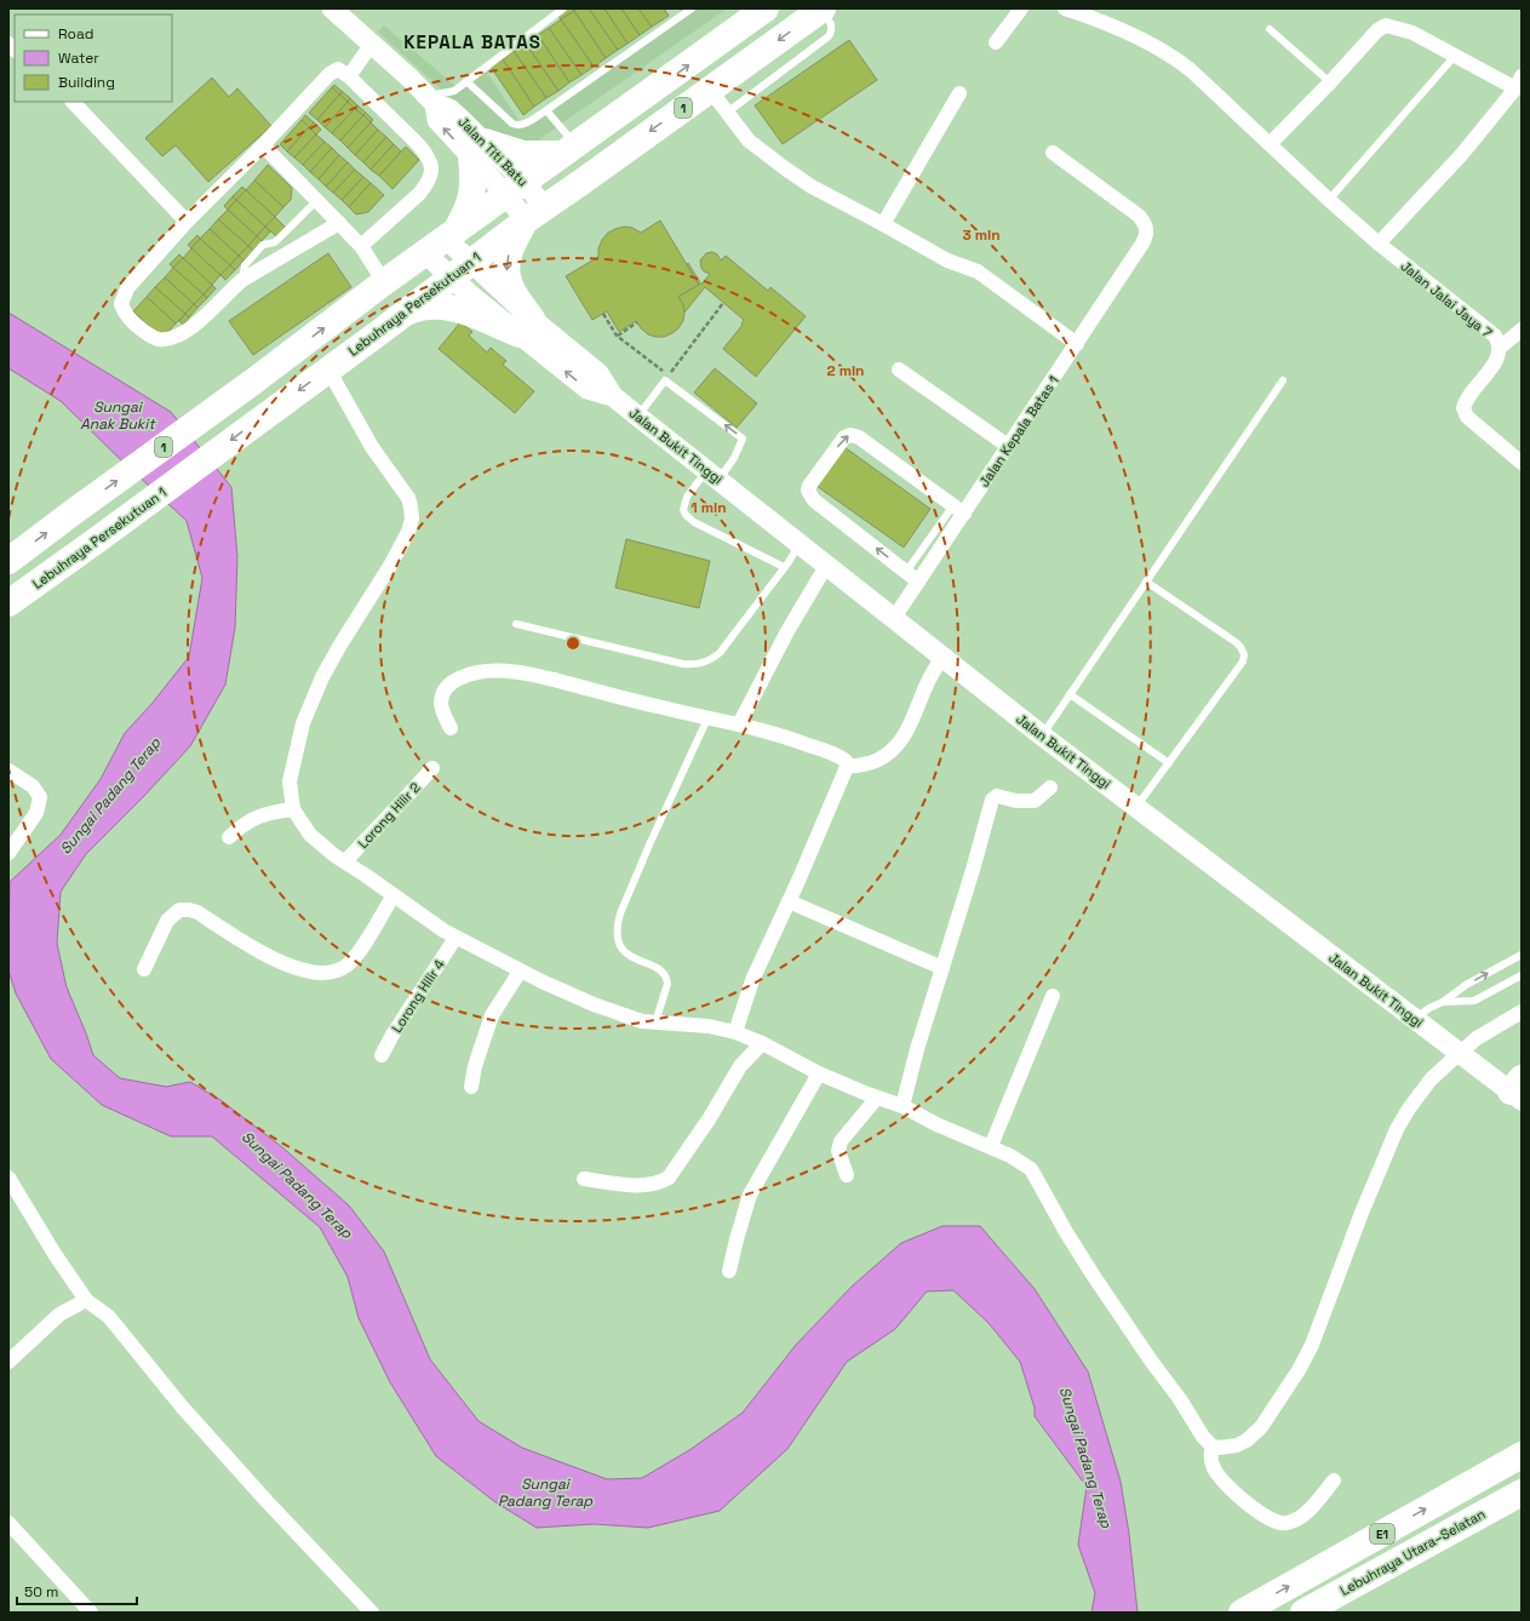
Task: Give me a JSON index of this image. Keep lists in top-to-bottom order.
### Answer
{
  "streets": {
    "highway": [
      "1",
      "Lebuhraya Persekutuan 1",
      "E1",
      "Lebuhraya Utara–Selatan"
    ],
    "main road": ["Jalan Titi Batu", "Jalan Bukit Tinggi"],
    "street": [
      "Jalan Jalai Jaya 7",
      "Jalan Kepala Batas 1",
      "Lorong Hilir 2",
      "Lorong Hilir 4"
    ]
  },
  "crossings": [
    ["1", "Jalan Titi Batu"],
    ["1", "Jalan Bukit Tinggi"],
    ["Jalan Titi Batu", "Lebuhraya Persekutuan 1"],
    ["Lebuhraya Persekutuan 1", "Jalan Bukit Tinggi"],
    ["Jalan Kepala Batas 1", "Jalan Bukit Tinggi"]
  ],
  "districts": ["KEPALA BATAS"],
  "water": ["Sungai Anak Bukit", "Sungai Padang Terap"],
  "legend": ["Road", "Water", "Building"],
  "scale_bar": "50 m",
  "rings": ["3 min", "2 min", "1 min"]
}
